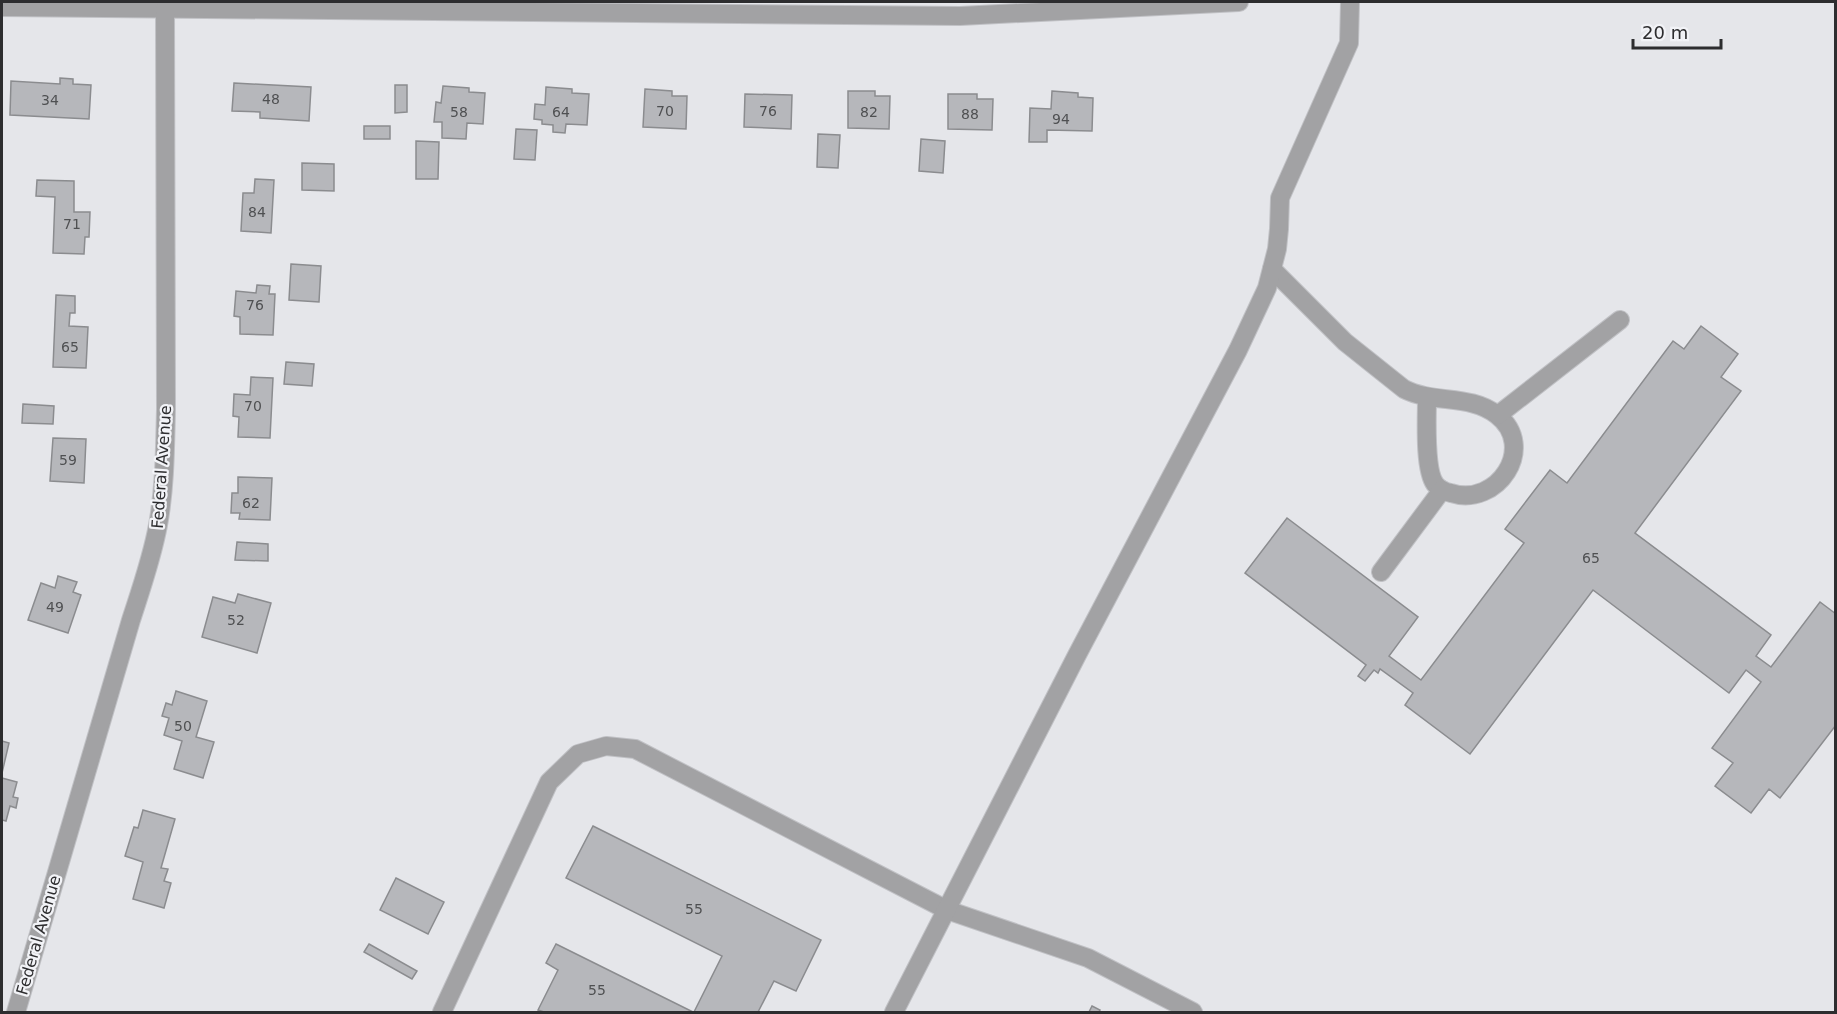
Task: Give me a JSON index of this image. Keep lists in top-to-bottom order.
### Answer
{
  "streets": {
    "street": ["Federal Avenue"]
  },
  "house_numbers": [
    "48",
    "34",
    "70",
    "76",
    "58",
    "64",
    "82",
    "88",
    "94",
    "84",
    "71",
    "76",
    "65",
    "70",
    "59",
    "62",
    "65",
    "49",
    "52",
    "50",
    "55",
    "55"
  ],
  "scale_bar": "20 m"
}
